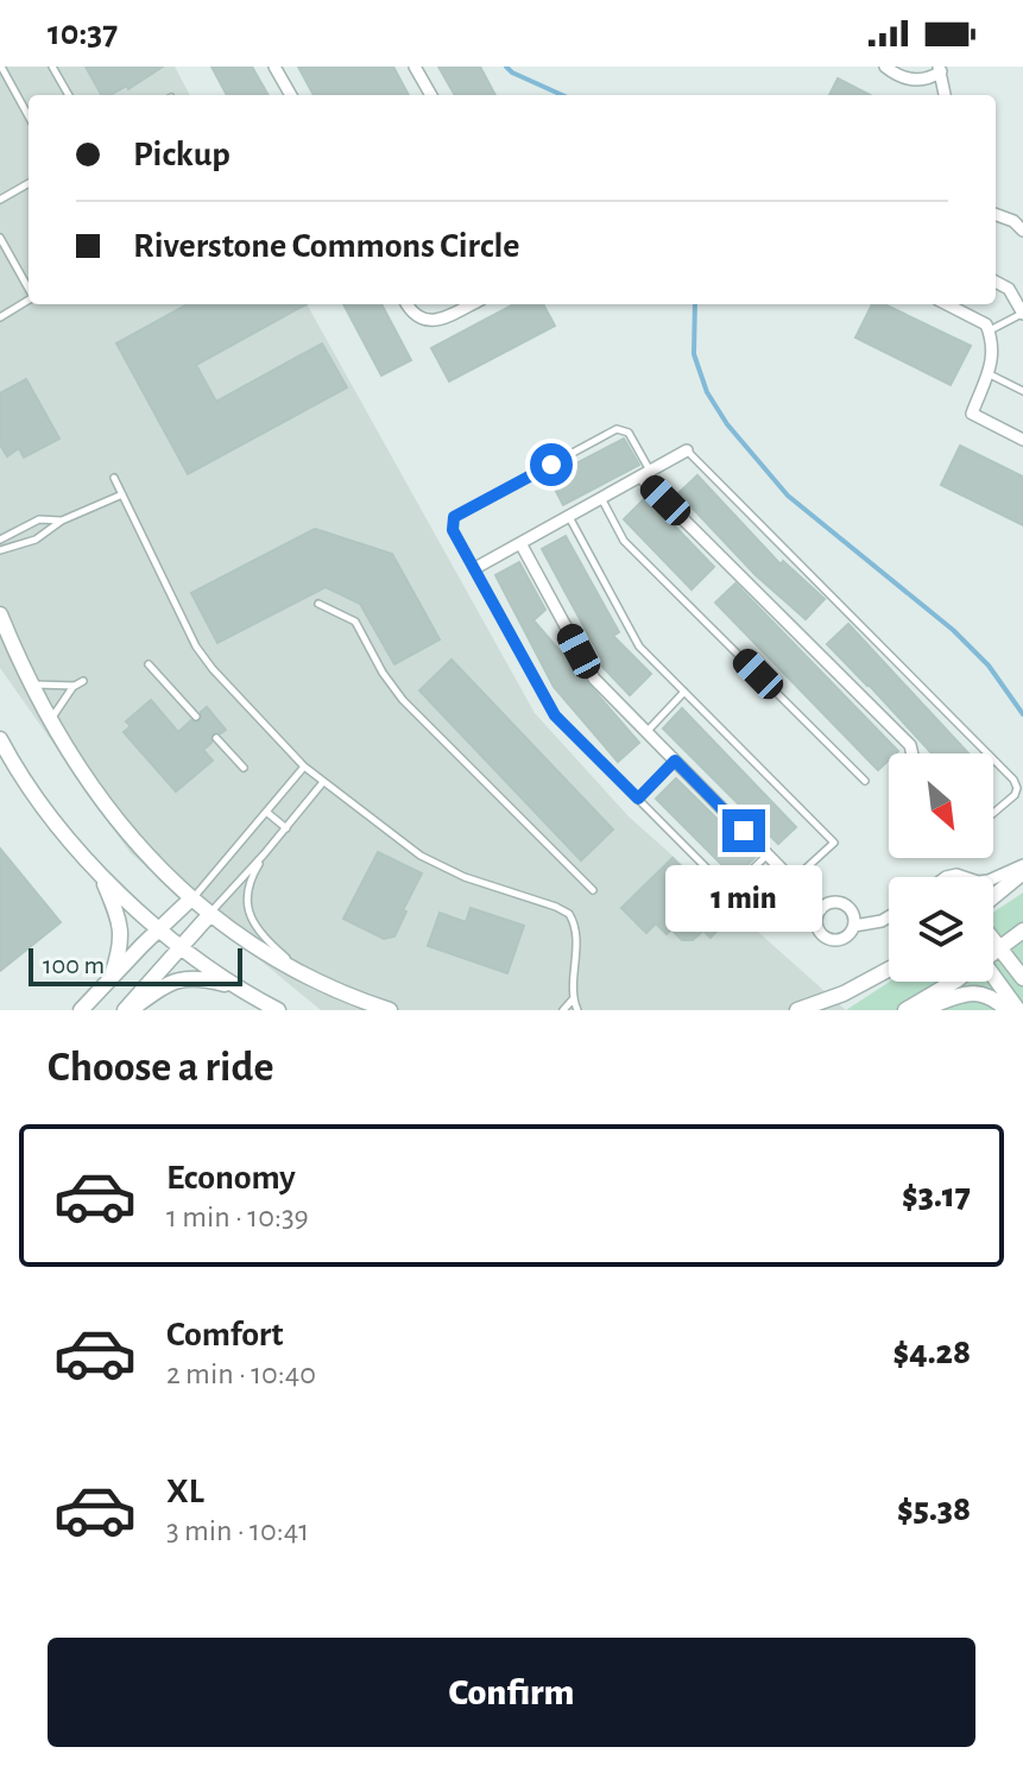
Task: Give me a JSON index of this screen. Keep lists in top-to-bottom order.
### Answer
{
  "scale_bar": "100 m",
  "north": "bottom right",
  "page": {
    "status": "10:37",
    "banner": ["Pickup", "Riverstone Commons Circle"],
    "bubble": "1 min",
    "scale": "100 m",
    "heading": "Choose a ride",
    "list": [
      {
        "name": "Economy",
        "note": "1 min · 10:39",
        "value": "$3.17"
      },
      {
        "name": "Comfort",
        "note": "2 min · 10:40",
        "value": "$4.28"
      },
      {
        "name": "XL",
        "note": "3 min · 10:41",
        "value": "$5.38"
      }
    ],
    "buttons": "Confirm"
  }
}
